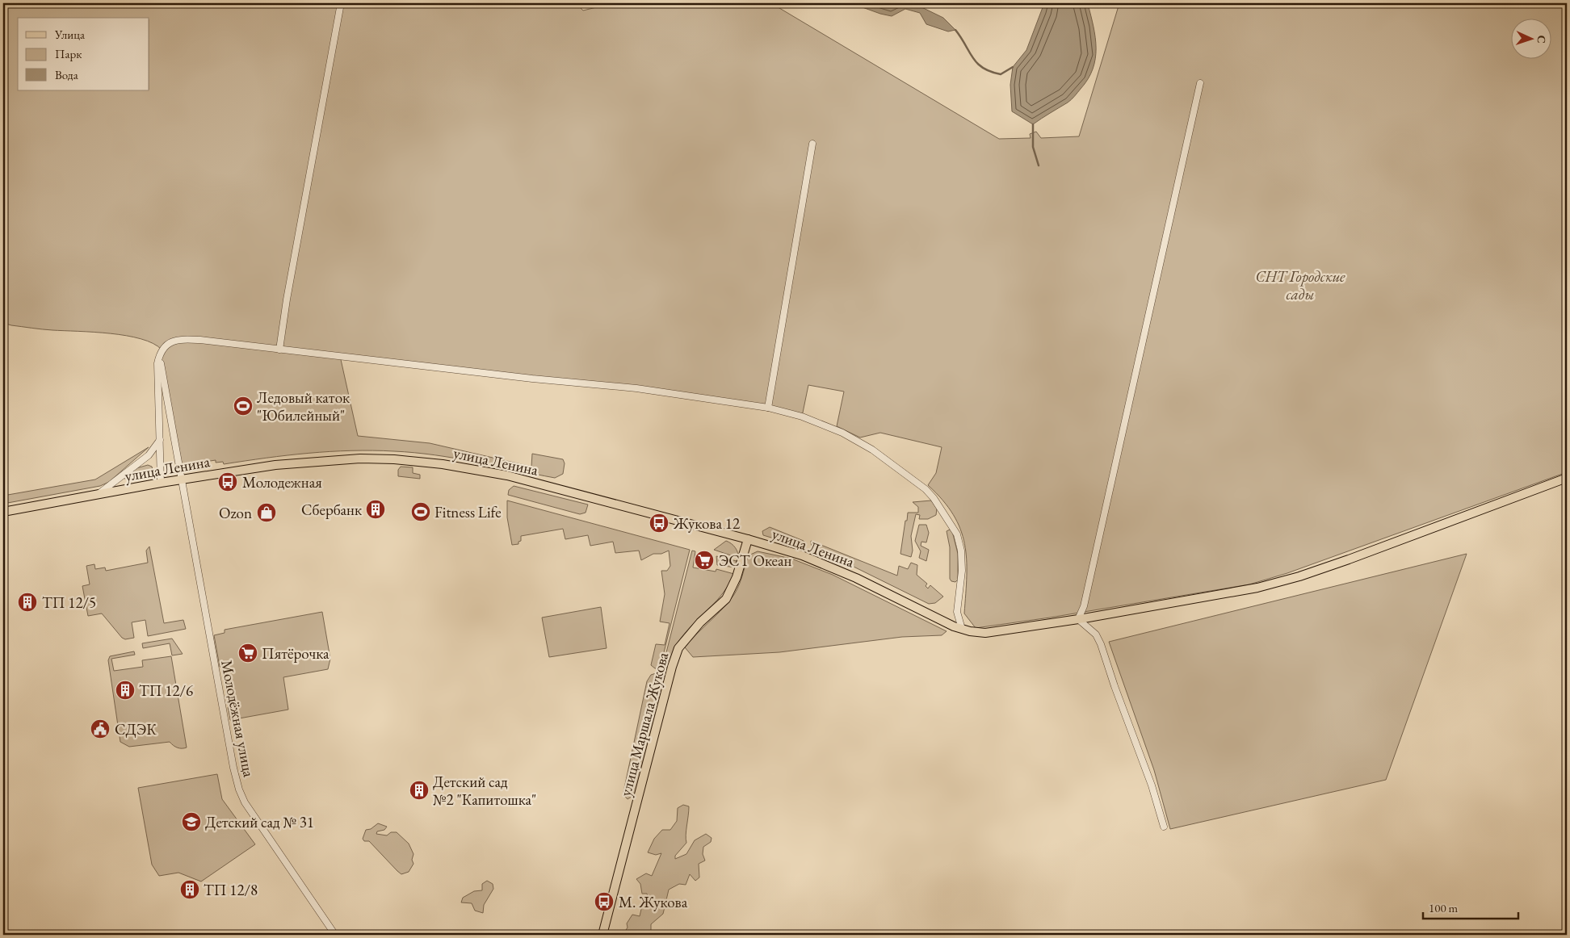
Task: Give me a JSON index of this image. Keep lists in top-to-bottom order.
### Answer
{
  "streets": {
    "main road": ["улица Ленина", "улица Маршала Жукова"],
    "street": ["Молодёжная улица"]
  },
  "crossings": [
    ["улица Ленина", "Молодёжная улица"],
    ["улица Ленина", "улица Маршала Жукова"]
  ],
  "parks": ["СНТ Городские сады"],
  "places": {
    "sports": ["Ледовый каток \"Юбилейный\"", "Fitness Life"],
    "bus stop": ["Молодежная", "Жукова 12", "М. Жукова"],
    "building": [
      "Сбербанк",
      "ТП 12/5",
      "ТП 12/6",
      "Детский сад №2 \"Капитошка\"",
      "ТП 12/8"
    ],
    "shop": ["Ozon"],
    "supermarket": ["ЭСТ Океан", "Пятёрочка"],
    "public building": ["СДЭК"],
    "school or university": ["Детский сад № 31"]
  },
  "legend": ["Улица", "Парк", "Вода"],
  "scale_bar": "100 m",
  "north": "right"
}
